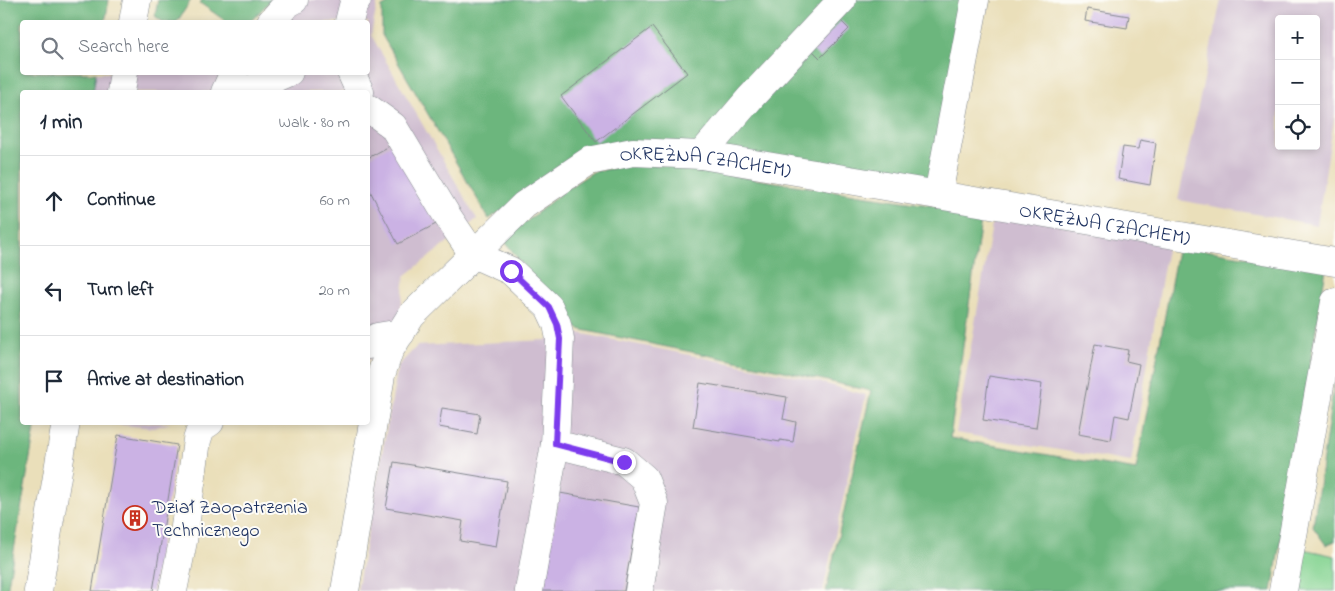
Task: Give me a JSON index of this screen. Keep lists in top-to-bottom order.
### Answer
{
  "streets": {
    "lane": ["OKRĘŻNA (ZACHEM)"]
  },
  "places": {
    "building": ["Dział Zaopatrzenia Technicznego"]
  },
  "page": {
    "map_buttons": ["+", "−"],
    "search": "Search here",
    "heading": ["1 min", "Walk · 80 m"],
    "list": [
      ["Continue", "60 m"],
      ["Turn left", "20 m"],
      "Arrive at destination"
    ]
  }
}
